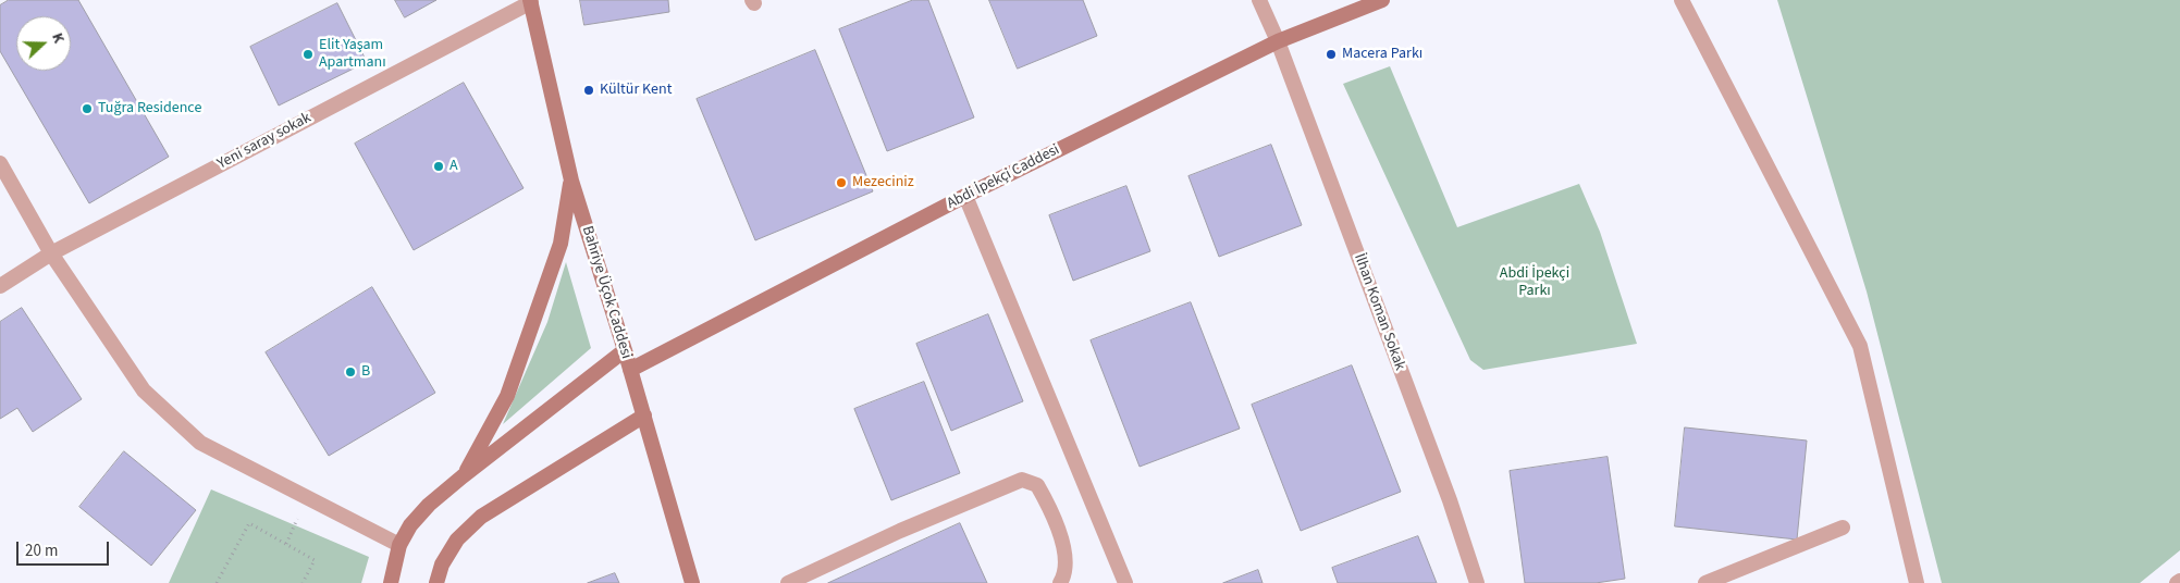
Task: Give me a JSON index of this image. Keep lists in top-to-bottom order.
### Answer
{
  "streets": {
    "main road": ["Abdi İpekçi Caddesi", "Bahriye Üçok Caddesi"],
    "street": ["Yeni saray sokak", "İlhan Koman Sokak"]
  },
  "crossings": [
    ["Yeni saray sokak", "Bahriye Üçok Caddesi"],
    ["Abdi İpekçi Caddesi", "Bahriye Üçok Caddesi"],
    ["Abdi İpekçi Caddesi", "İlhan Koman Sokak"]
  ],
  "parks": ["Abdi İpekçi Parkı"],
  "places": [
    "Elit Yaşam Apartmanı",
    "Macera Parkı",
    "Kültür Kent",
    "Tuğra Residence",
    "A",
    "Mezeciniz",
    "B"
  ],
  "scale_bar": "20 m",
  "north": "right"
}
